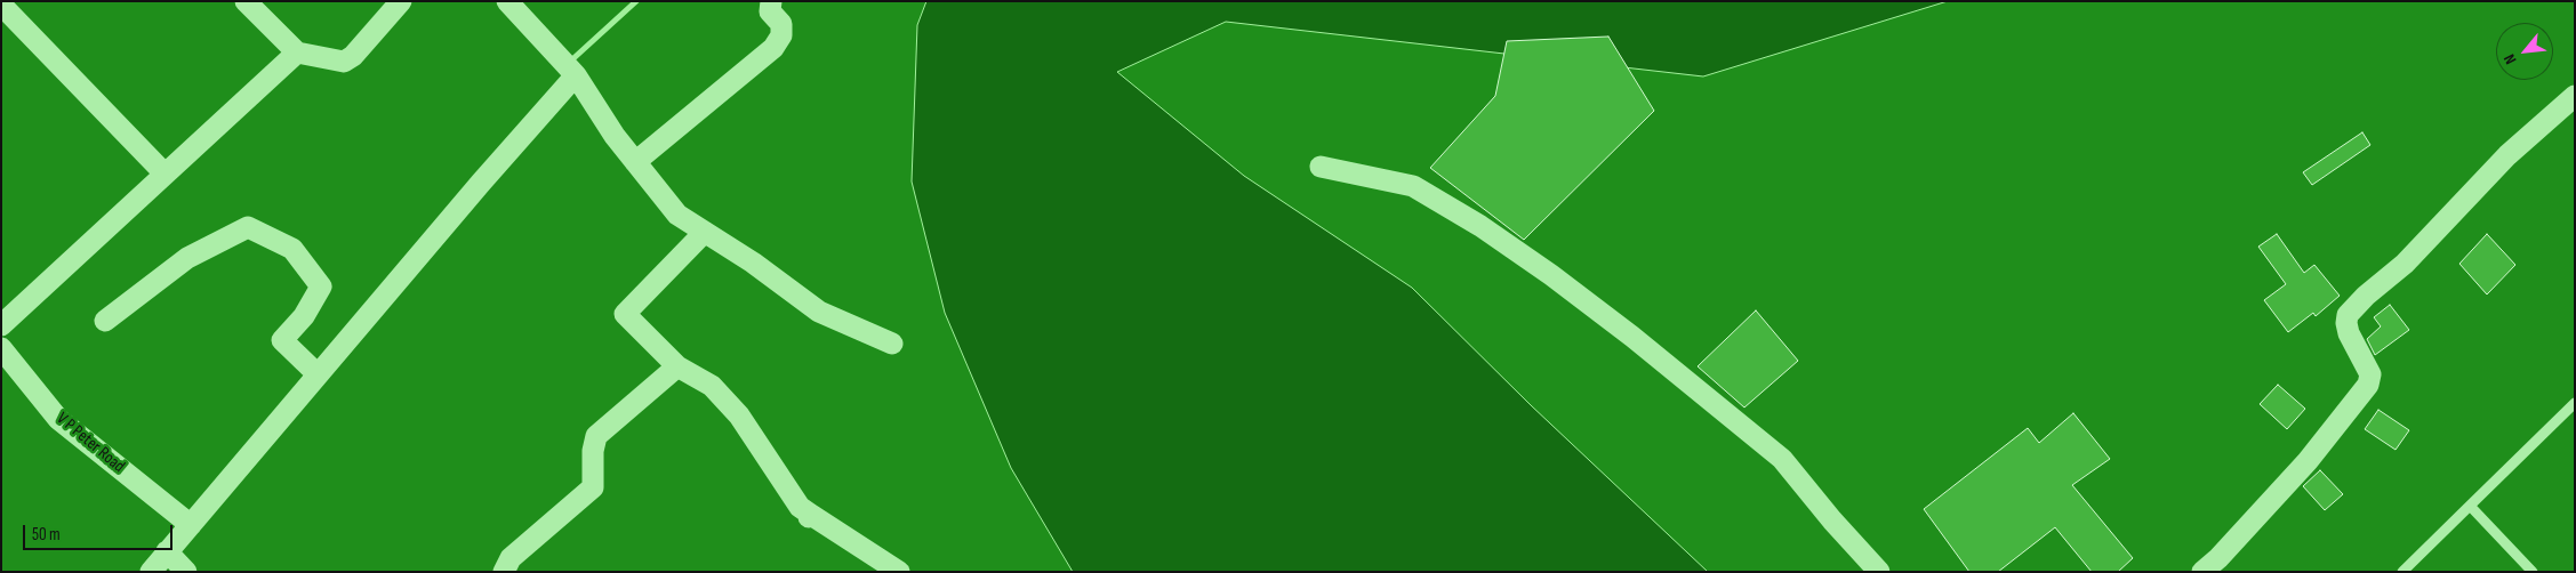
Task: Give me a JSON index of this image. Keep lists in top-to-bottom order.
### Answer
{
  "streets": {
    "street": ["V P Peter Road"]
  },
  "scale_bar": "50 m",
  "north": "bottom left"
}
